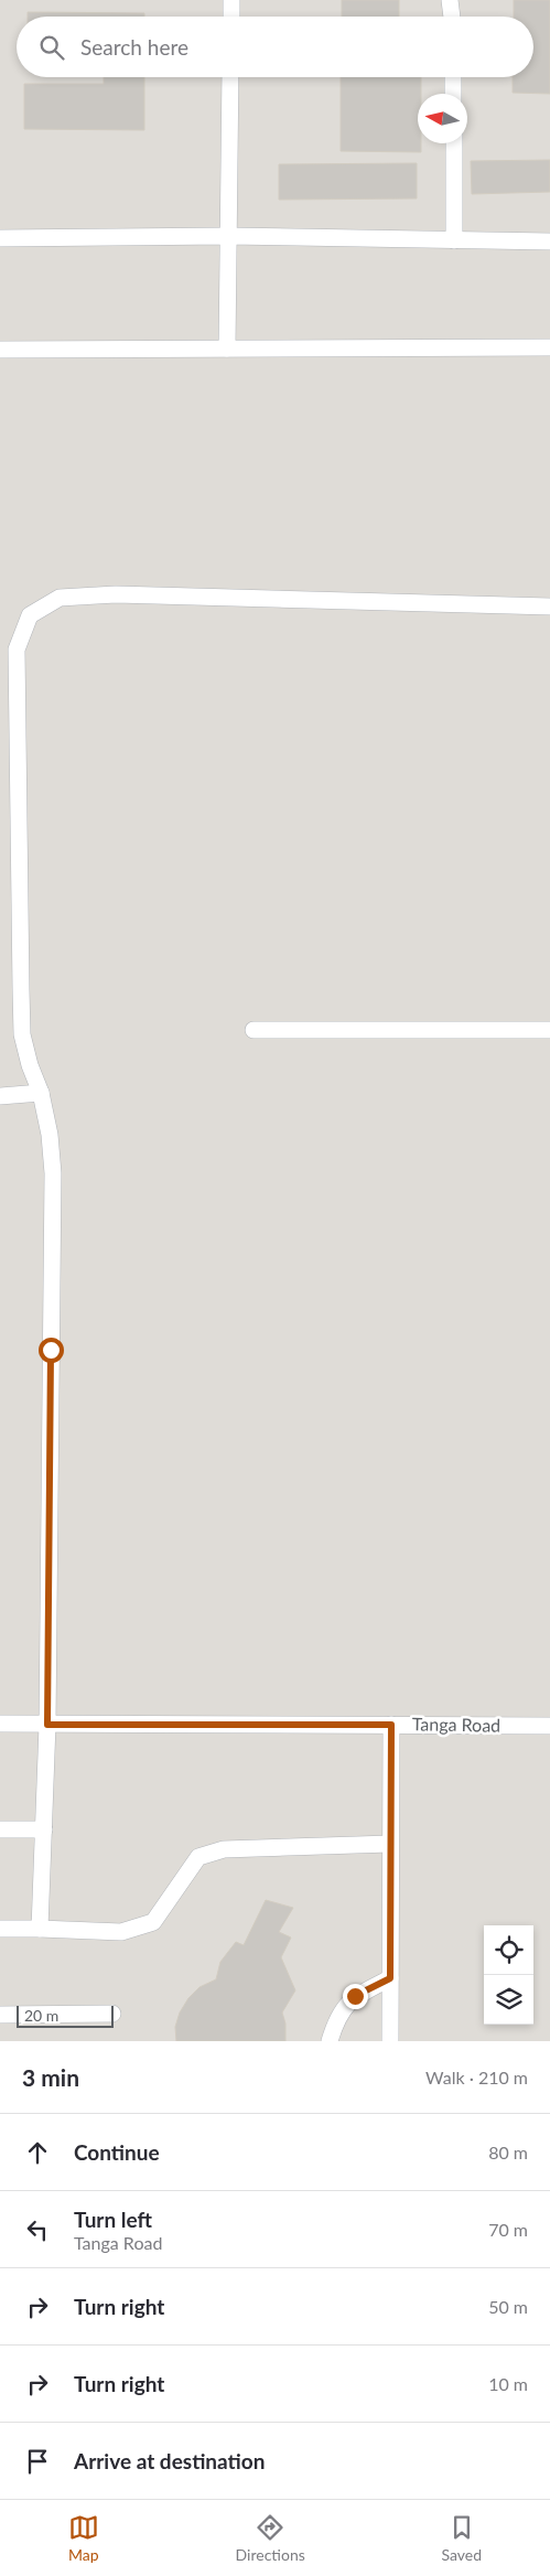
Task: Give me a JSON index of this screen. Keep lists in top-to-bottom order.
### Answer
{
  "streets": {
    "lane": ["Tanga Road"]
  },
  "scale_bar": "20 m",
  "north": "left",
  "page": {
    "search": "Search here",
    "scale": "20 m",
    "heading": ["3 min", "Walk · 210 m"],
    "list": [
      ["Continue", "80 m"],
      ["Turn left", "Tanga Road", "70 m"],
      ["Turn right", "50 m"],
      ["Turn right", "10 m"],
      "Arrive at destination"
    ],
    "nav": ["Map", "Directions", "Saved"]
  }
}
